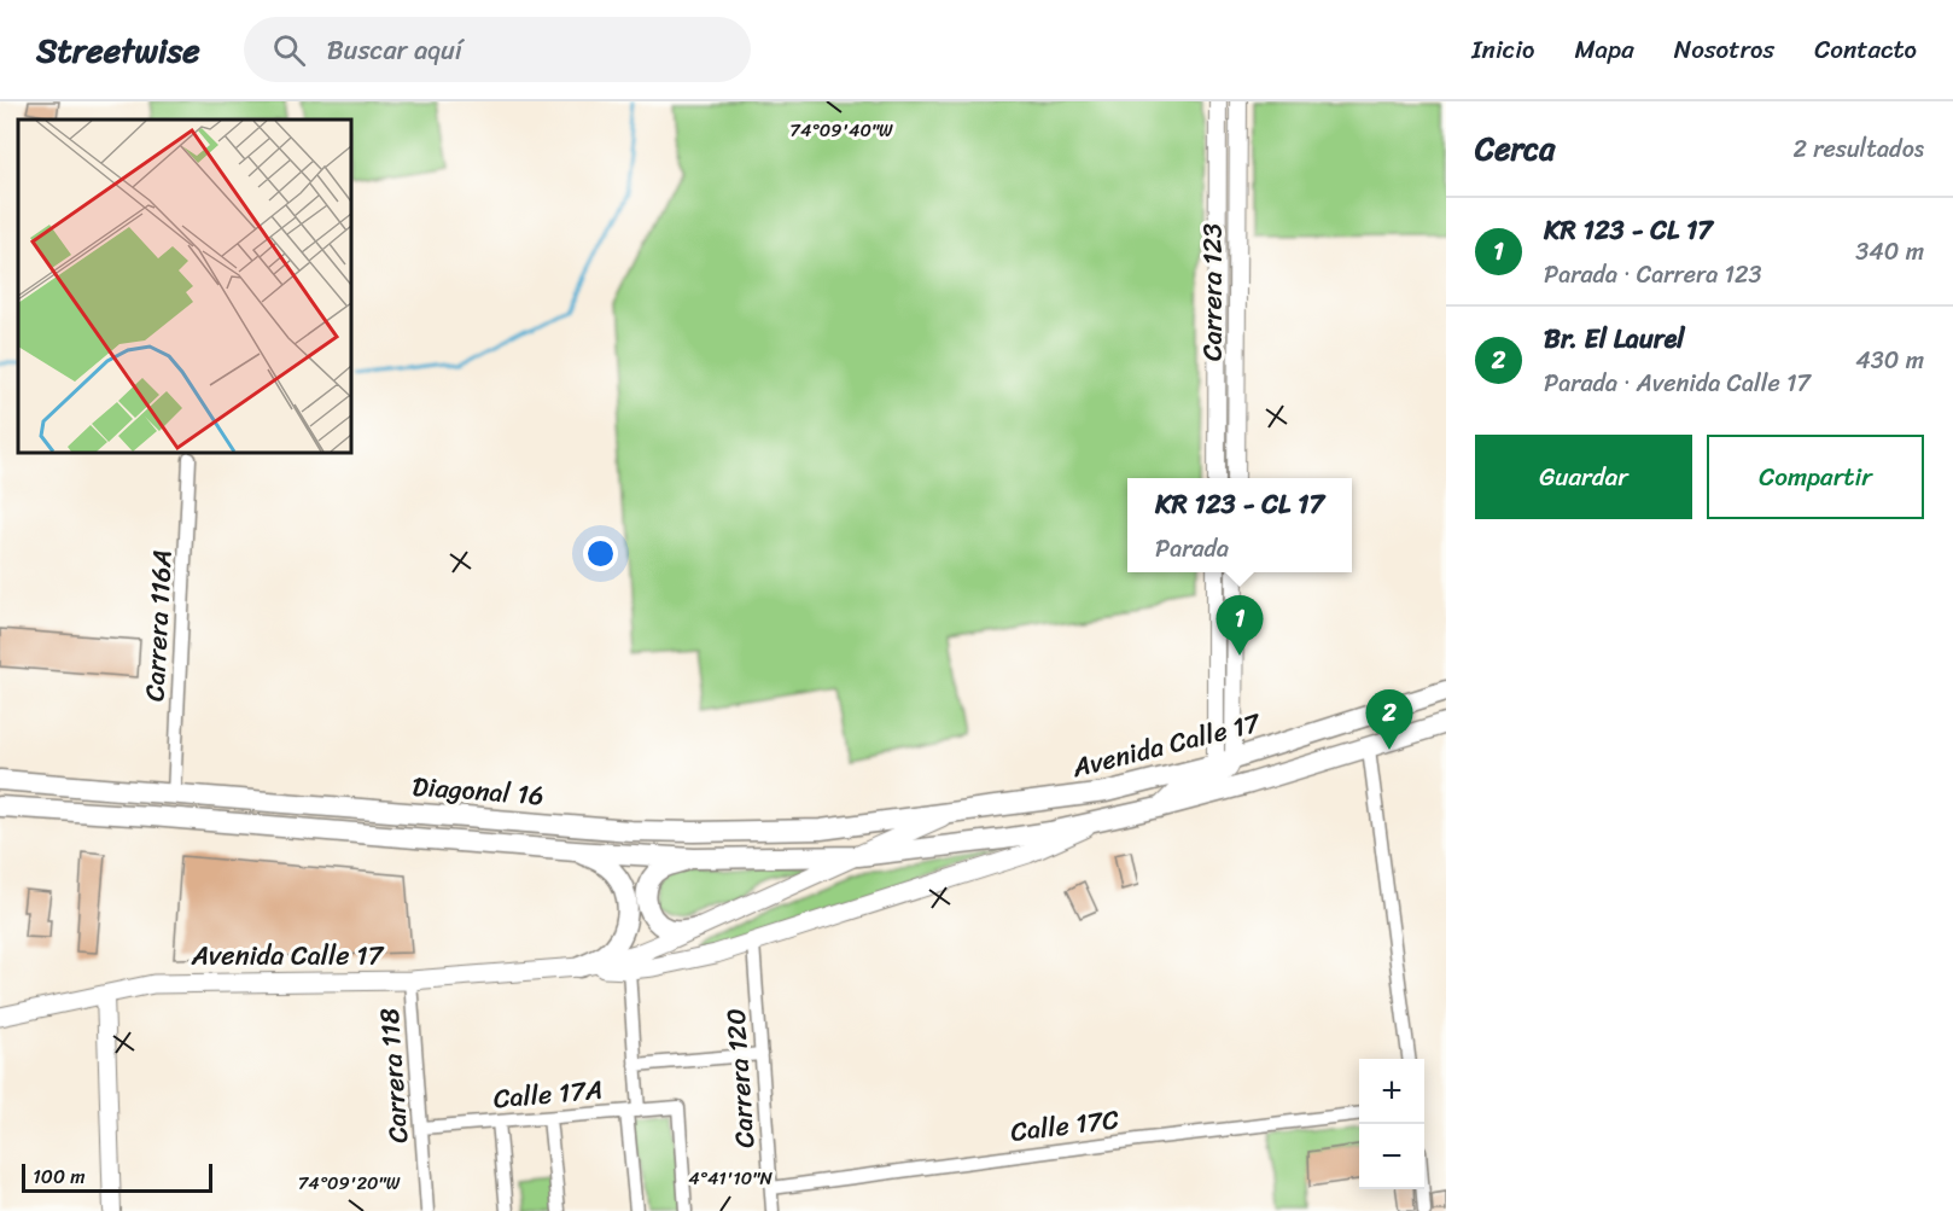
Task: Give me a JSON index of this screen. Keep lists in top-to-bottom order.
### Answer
{
  "streets": {
    "main road": ["Avenida Calle 17", "Diagonal 16"],
    "street": [
      "Carrera 123",
      "Carrera 116A",
      "Carrera 118",
      "Carrera 120",
      "Calle 17A",
      "Calle 17C"
    ]
  },
  "crossings": [
    ["Carrera 116A", "Diagonal 16"],
    ["Avenida Calle 17", "Diagonal 16"],
    ["Avenida Calle 17", "Carrera 118"],
    ["Avenida Calle 17", "Carrera 120"],
    ["Carrera 118", "Calle 17A"],
    ["Carrera 120", "Calle 17C"]
  ],
  "scale_bar": "100 m",
  "page": {
    "header": "Streetwise",
    "search": "Buscar aquí",
    "nav": [
      "Inicio",
      "Mapa",
      "Nosotros",
      "Contacto"
    ],
    "heading": ["Cerca", "2 resultados"],
    "list": [
      {
        "mark": "1",
        "name": "KR 123 - CL 17",
        "note": "Parada · Carrera 123",
        "value": "340 m"
      },
      {
        "mark": "2",
        "name": "Br. El Laurel",
        "note": "Parada · Avenida Calle 17",
        "value": "430 m"
      }
    ],
    "buttons": ["Guardar", "Compartir"],
    "popup": ["KR 123 - CL 17", "Parada"],
    "pins": ["1", "2"],
    "map_buttons": ["+", "−"],
    "scale": "100 m"
  },
  "coordinates": ["74°09'40\"W", "4°41'10\"N", "74°09'20\"W"]
}
